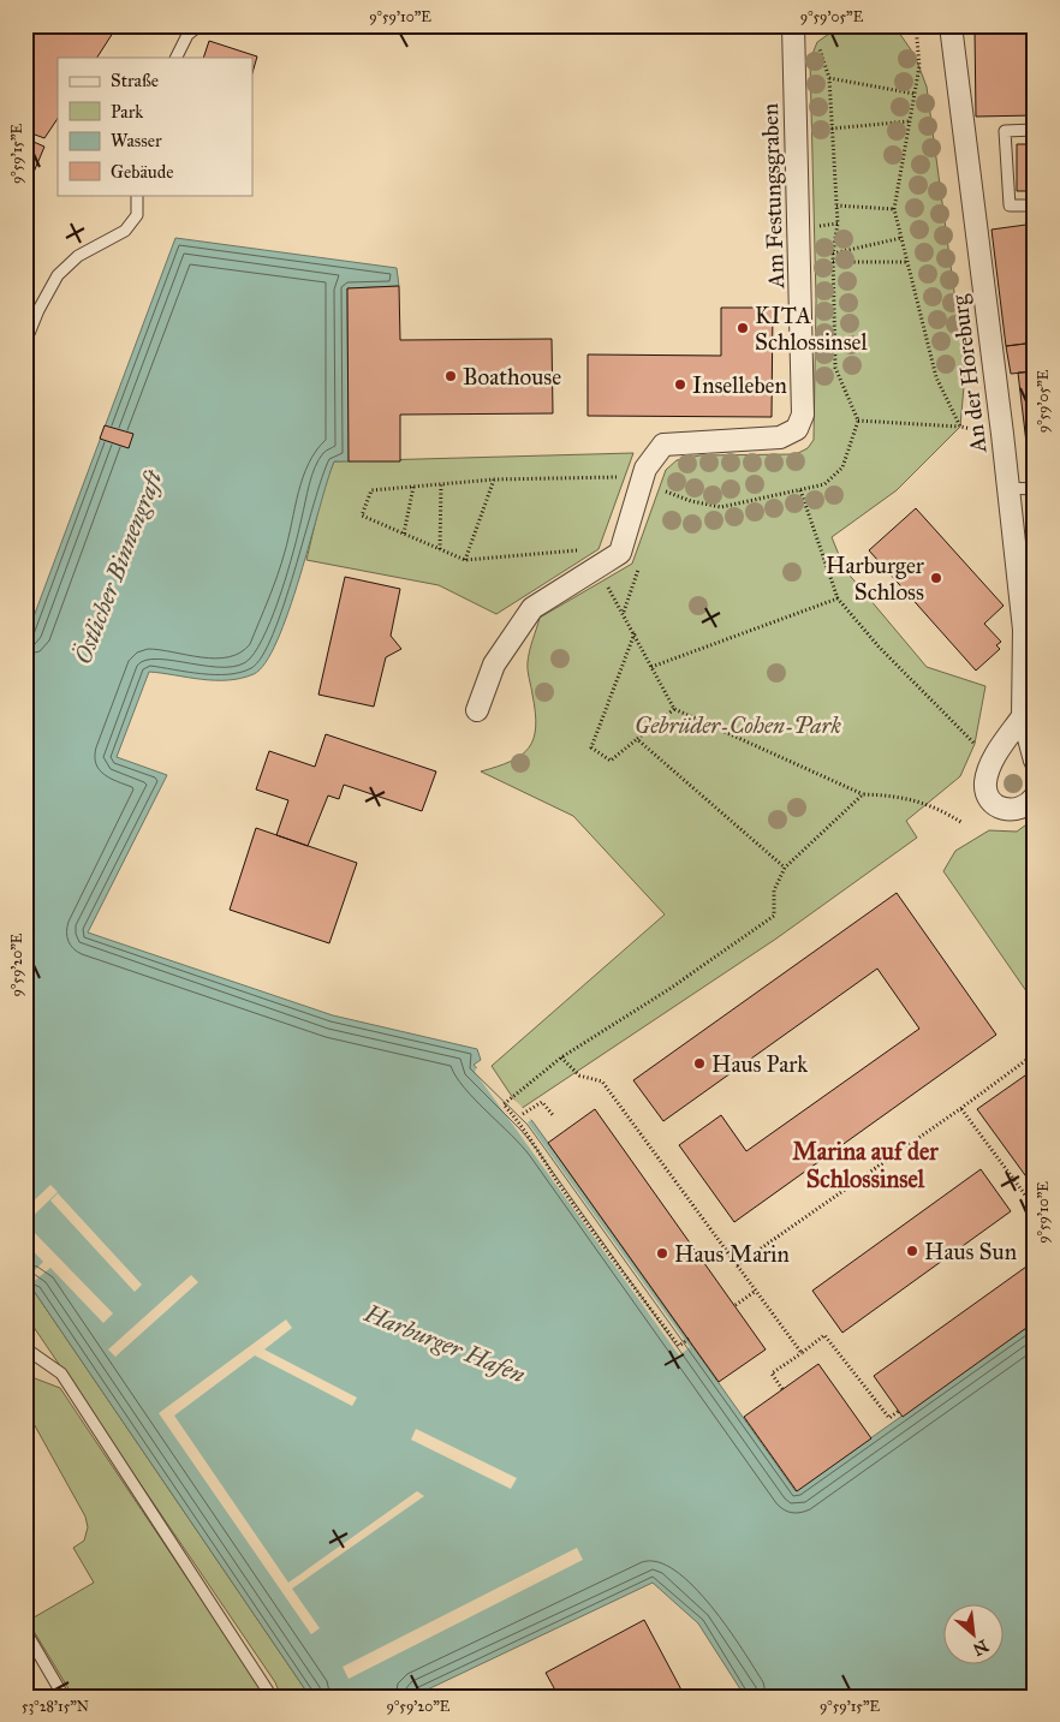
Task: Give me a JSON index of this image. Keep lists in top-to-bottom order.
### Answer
{
  "streets": {
    "street": ["Am Festungsgraben", "An der Horeburg"]
  },
  "districts": ["Marina auf der Schlossinsel"],
  "water": ["Östlicher Binnengraft", "Harburger Hafen"],
  "parks": ["Gebrüder-Cohen-Park"],
  "places": [
    "KITA Schlossinsel",
    "Boathouse",
    "Inselleben",
    "Harburger Schloss",
    "Haus Park",
    "Haus Sun",
    "Haus Marin"
  ],
  "legend": [
    "Straße",
    "Park",
    "Wasser",
    "Gebäude"
  ],
  "north": "bottom right",
  "coordinates": [
    "9°59'10\"E",
    "9°59'05\"E",
    "9°59'15\"E",
    "9°59'20\"E",
    "53°28'15\"N"
  ]
}
